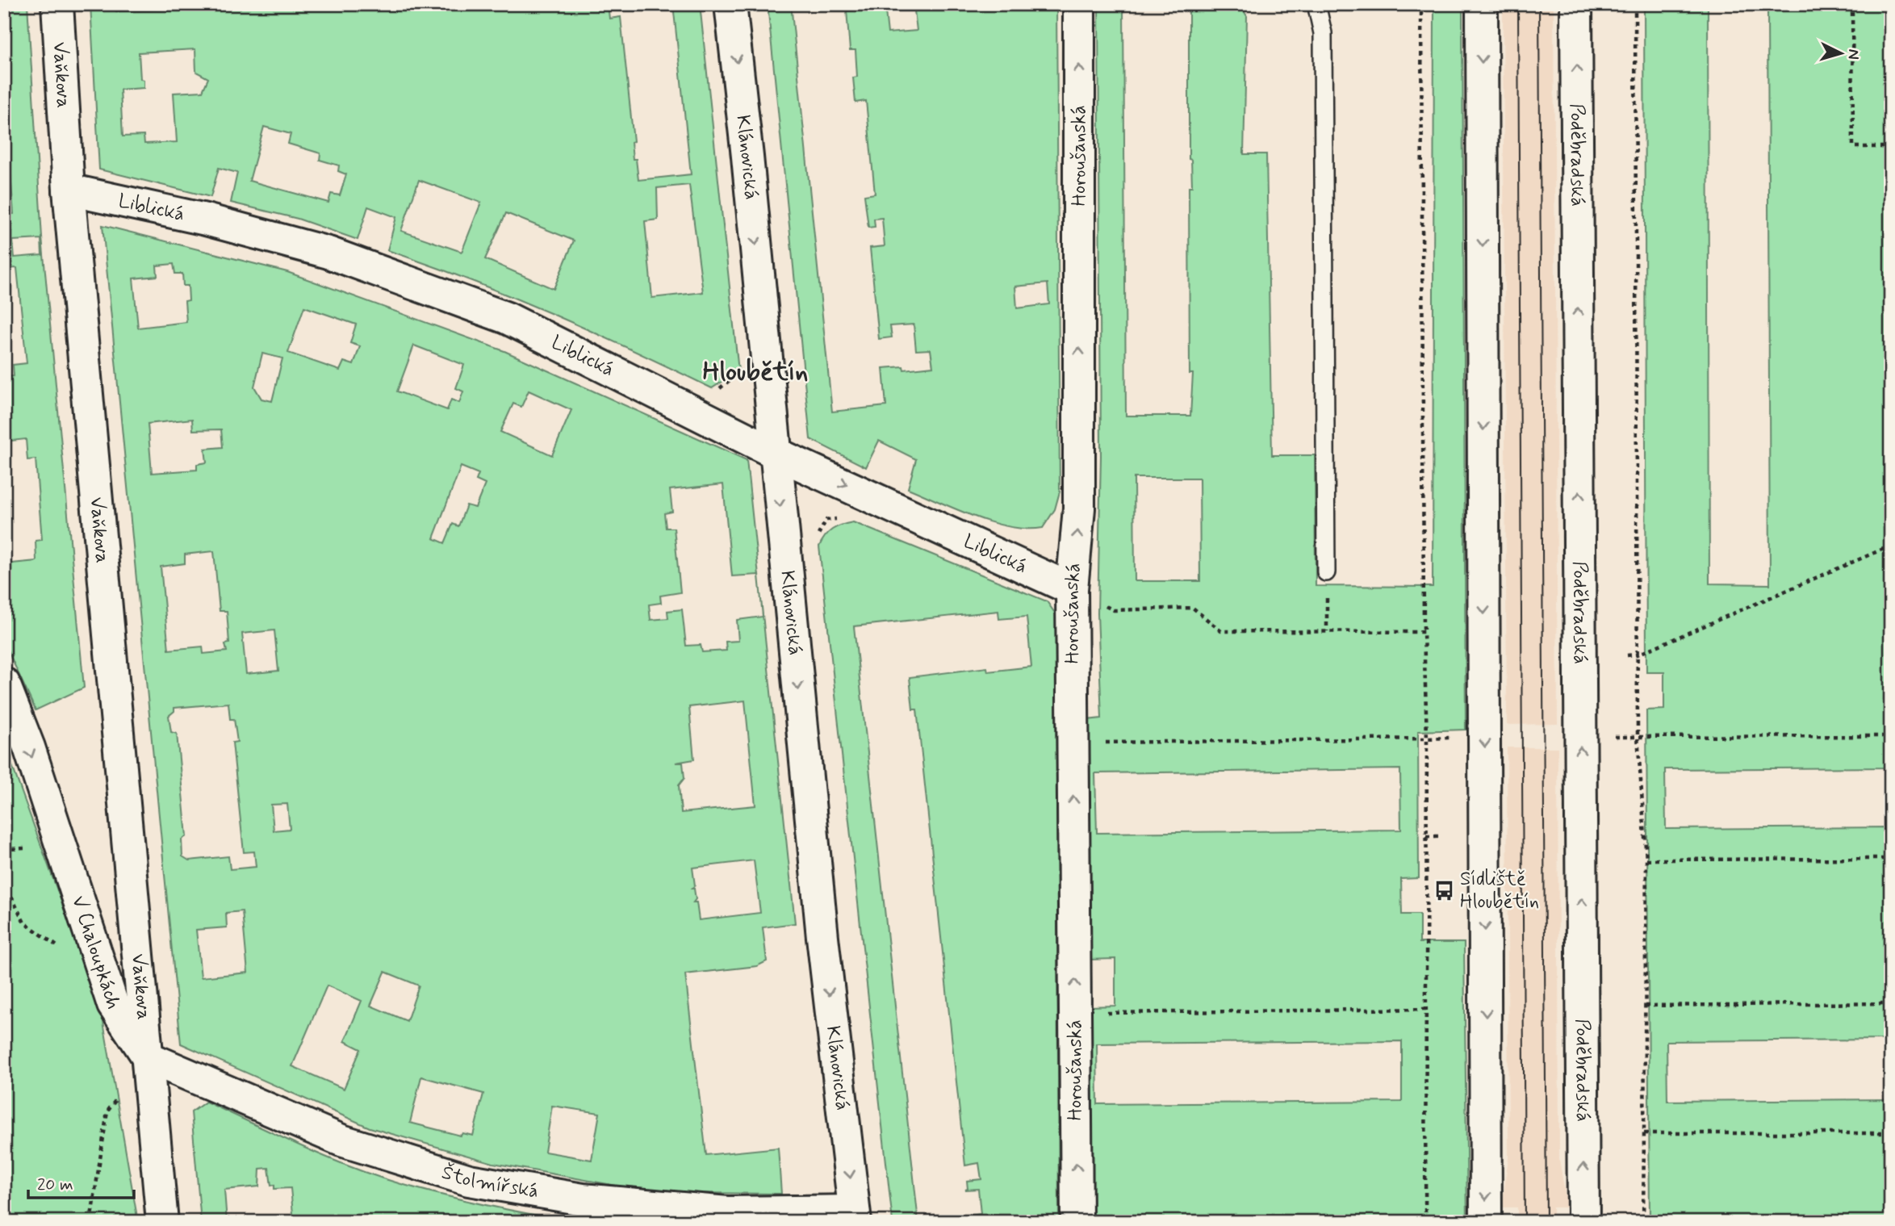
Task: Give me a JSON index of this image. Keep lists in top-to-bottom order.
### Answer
{
  "streets": {
    "street": [
      "Vaňkova",
      "Horoušanská",
      "Poděbradská",
      "Klánovická",
      "Liblická",
      "V Chaloupkách",
      "Štolmířská"
    ]
  },
  "crossings": [
    ["Vaňkova", "Liblická"],
    ["Vaňkova", "V Chaloupkách"],
    ["Vaňkova", "Štolmířská"],
    ["Horoušanská", "Liblická"],
    ["Klánovická", "Liblická"],
    ["Klánovická", "Štolmířská"],
    ["V Chaloupkách", "Štolmířská"]
  ],
  "one_way": ["Horoušanská", "Klánovická", "V Chaloupkách"],
  "districts": ["Hloubětín"],
  "places": {
    "bus stop": ["Sídliště Hloubětín"]
  },
  "scale_bar": "20 m",
  "north": "right"
}
